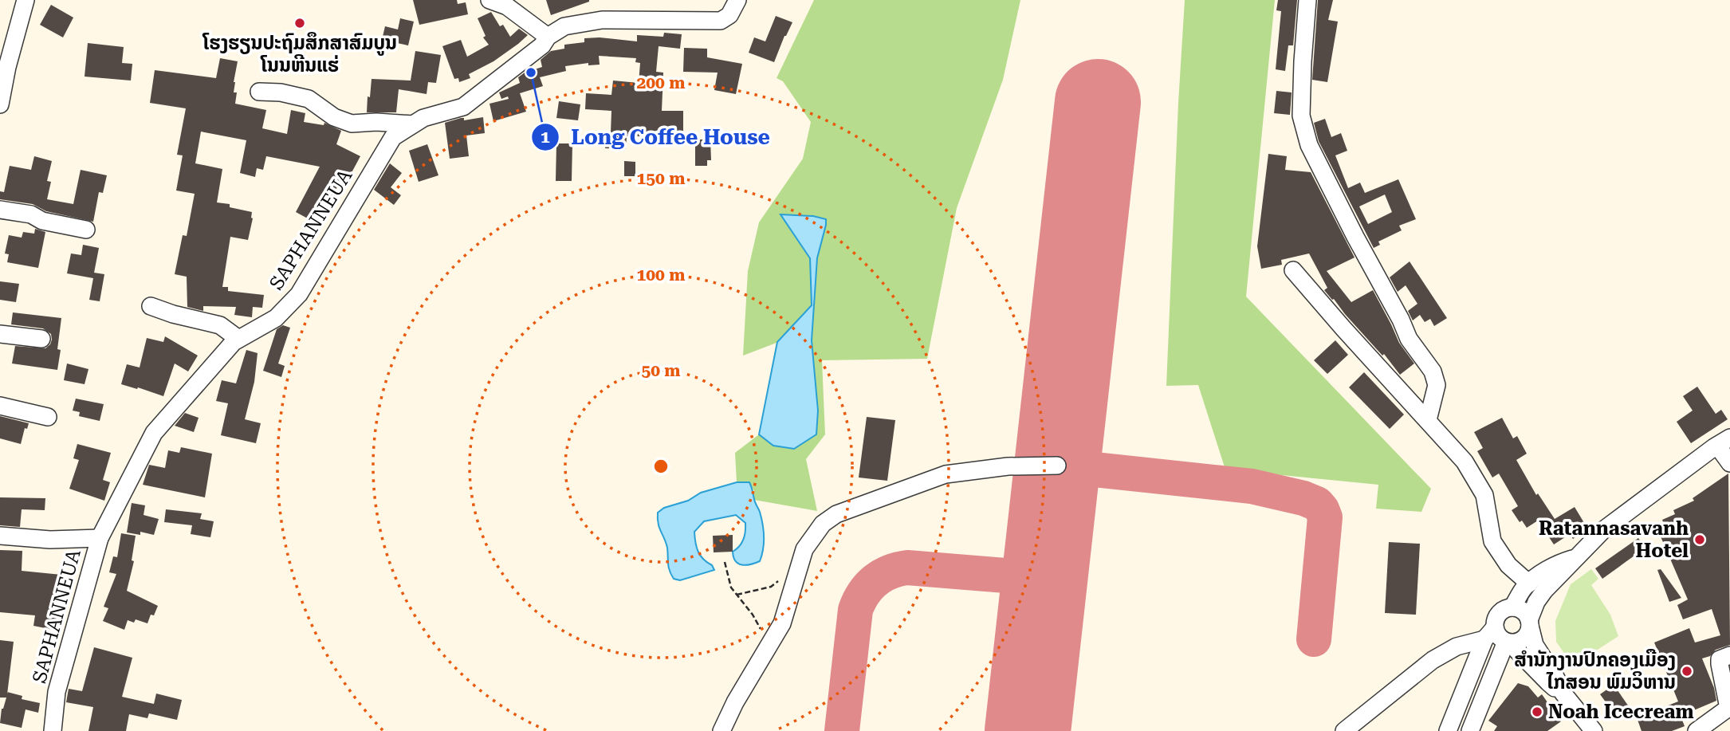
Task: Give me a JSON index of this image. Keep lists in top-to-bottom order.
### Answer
{
  "streets": {
    "street": ["SAPHANNEUA"]
  },
  "places": [
    "ໂຮງຮຽນປະຖົມສຶກສາສົມບູນ ໂນນຫີນແຮ່",
    "Long Coffee House",
    "Ratannasavanh Hotel",
    "ສຳນັກງານປົກຄອງເມືອງ ໄກສອນ ພົມວິຫານ",
    "Noah Icecream"
  ],
  "rings": [
    "200 m",
    "150 m",
    "100 m",
    "50 m"
  ]
}
